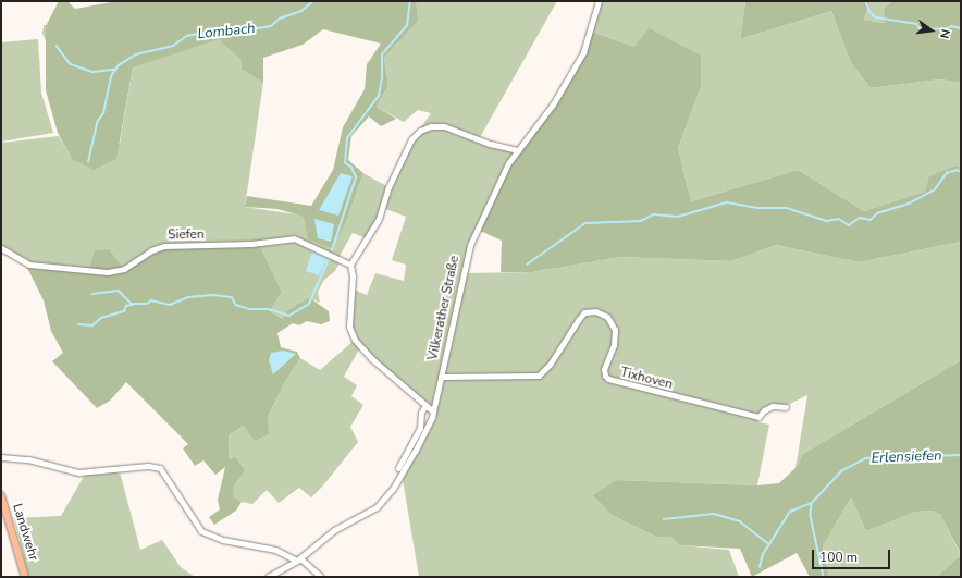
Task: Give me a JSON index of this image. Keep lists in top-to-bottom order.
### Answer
{
  "streets": {
    "main road": ["Landwehr"],
    "street": ["Siefen", "Vilkerather Straße", "Tixhoven"]
  },
  "crossings": [
    ["Vilkerather Straße", "Tixhoven"]
  ],
  "water": ["Lombach", "Erlensiefen"],
  "scale_bar": "100 m",
  "north": "right"
}
